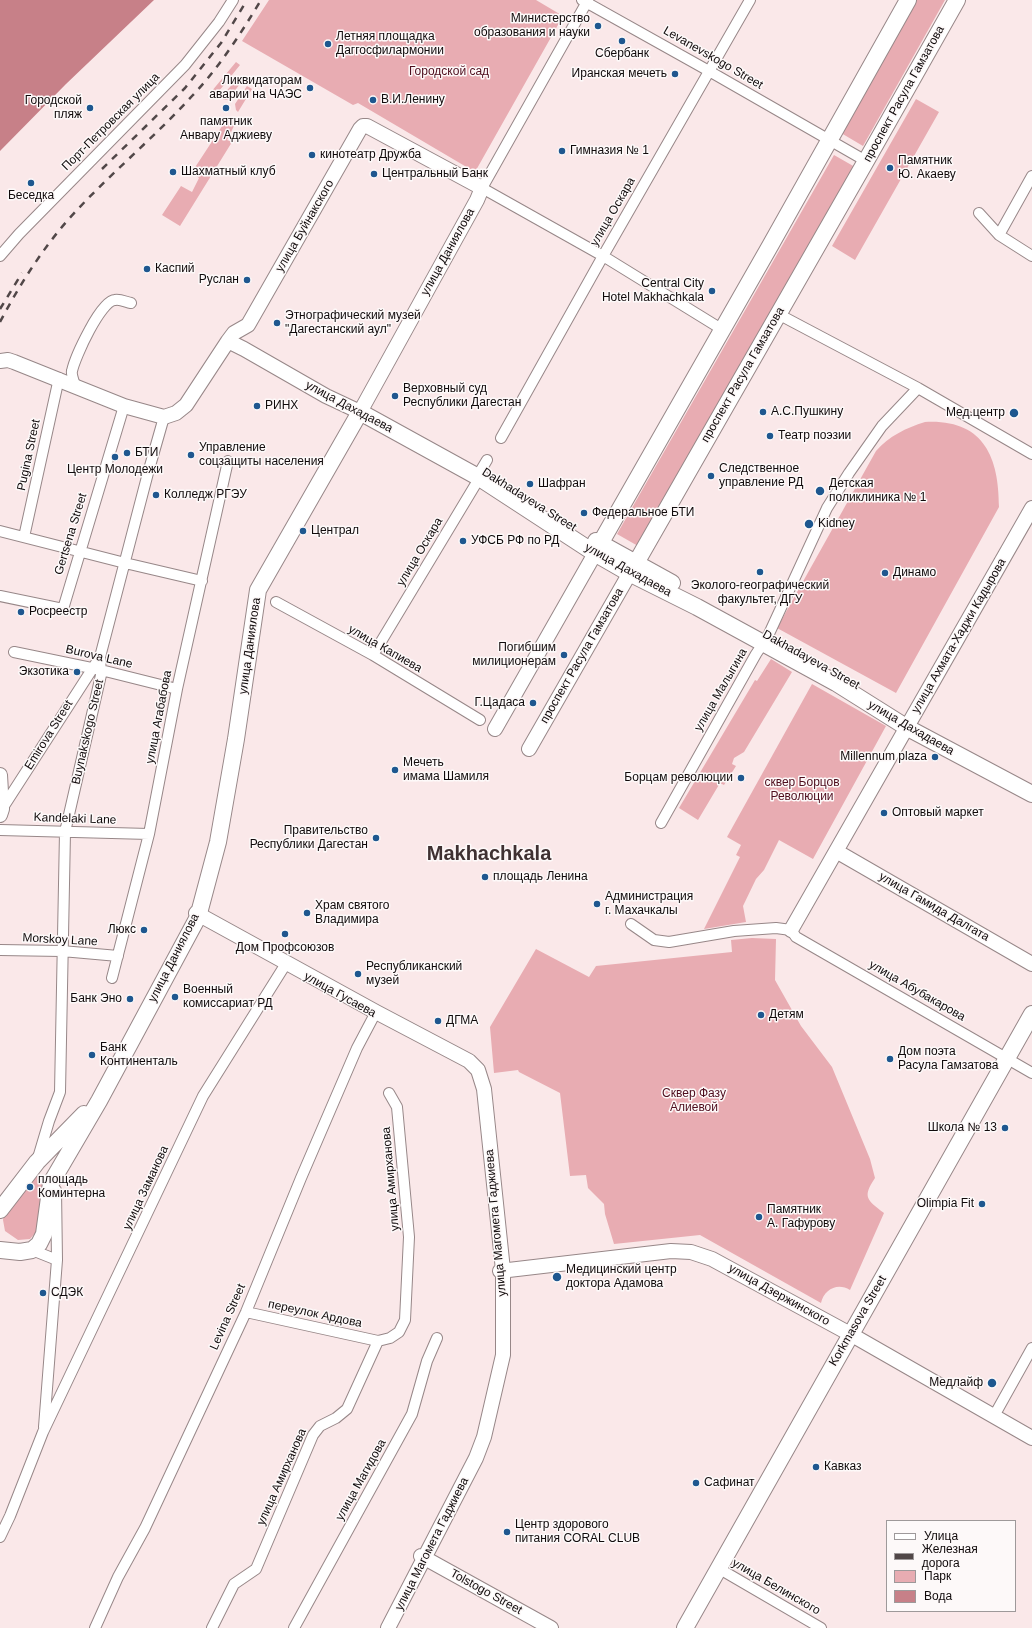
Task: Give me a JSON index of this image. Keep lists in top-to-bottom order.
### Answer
{
  "streets": {
    "main road": [
      "проспект Расула Гамзатова",
      "улица Даниялова",
      "улица Дахадаева",
      "Korkmasova Street"
    ],
    "street": [
      "Levanevskogo Street",
      "Порт-Петровская улица",
      "улица Оскара",
      "улица Буйнакского",
      "Pugina Street",
      "Gertsena Street",
      "улица Ахмата-Хаджи Кадырова",
      "улица Капиева",
      "Burova Lane",
      "улица Малыгина",
      "улица Агабабова",
      "Buynakskogo Street",
      "Emirova Street",
      "Kandelaki Lane",
      "улица Гамида Далгата",
      "Morskoy Lane",
      "улица Абубакарова",
      "улица Гусаева",
      "улица Амирханова",
      "улица Заманова",
      "улица Магомета Гаджиева",
      "улица Дзержинского",
      "переулок Ардова",
      "Levina Street",
      "улица Магидова",
      "улица Белинского",
      "Tolstogo Street"
    ]
  },
  "crossings": [
    ["Levanevskogo Street", "проспект Расула Гамзатова"],
    ["Levanevskogo Street", "улица Оскара"],
    ["Levanevskogo Street", "улица Даниялова"],
    ["проспект Расула Гамзатова", "улица Дахадаева"],
    ["улица Оскара", "улица Дахадаева"],
    ["улица Оскара", "улица Капиева"],
    ["улица Буйнакского", "улица Даниялова"],
    ["улица Даниялова", "улица Дахадаева"],
    ["улица Даниялова", "Buynakskogo Street"],
    ["улица Даниялова", "улица Гусаева"],
    ["улица Даниялова", "улица Заманова"],
    ["улица Дахадаева", "улица Ахмата-Хаджи Кадырова"],
    ["улица Дахадаева", "улица Малыгина"],
    ["улица Ахмата-Хаджи Кадырова", "улица Гамида Далгата"],
    ["улица Ахмата-Хаджи Кадырова", "улица Абубакарова"],
    ["Burova Lane", "улица Агабабова"],
    ["Burova Lane", "Buynakskogo Street"],
    ["Burova Lane", "Emirova Street"],
    ["улица Агабабова", "Kandelaki Lane"],
    ["улица Агабабова", "Morskoy Lane"],
    ["Buynakskogo Street", "Emirova Street"],
    ["Buynakskogo Street", "Kandelaki Lane"],
    ["Buynakskogo Street", "Morskoy Lane"],
    ["улица Абубакарова", "Korkmasova Street"],
    ["улица Гусаева", "улица Заманова"],
    ["улица Гусаева", "улица Магомета Гаджиева"],
    ["улица Гусаева", "Levina Street"],
    ["улица Амирханова", "переулок Ардова"],
    ["улица Магомета Гаджиева", "улица Дзержинского"],
    ["улица Магомета Гаджиева", "Tolstogo Street"],
    ["улица Дзержинского", "Korkmasova Street"],
    ["переулок Ардова", "Levina Street"],
    ["Korkmasova Street", "улица Белинского"]
  ],
  "districts": ["Makhachkala"],
  "parks": ["Городской сад", "сквер Борцов Революции", "Сквер Фазу Алиевой"],
  "places": [
    "Министерство образования и науки",
    "Сбербанк",
    "Летняя площадка Даггосфилармонии",
    "Иранская мечеть",
    "Ликвидаторам аварии на ЧАЭС",
    "В.И.Ленину",
    "Городской пляж",
    "памятник Анвару Аджиеву",
    "Гимназия № 1",
    "кинотеатр Дружба",
    "Памятник Ю. Акаеву",
    "Шахматный клуб",
    "Центральный Банк",
    "Беседка",
    "Каспий",
    "Руслан",
    "Central City Hotel Makhachkala",
    "Этнографический музей \"Дагестанский аул\"",
    "Верховный суд Республики Дагестан",
    "РИНХ",
    "А.С.Пушкину",
    "Мед.центр",
    "Театр поэзии",
    "БТИ",
    "Управление соцзащиты населения",
    "Центр Молодежи",
    "Следственное управление РД",
    "Шафран",
    "Детская поликлиника № 1",
    "Колледж РГЭУ",
    "Федеральное БТИ",
    "Kidney",
    "Централ",
    "УФСБ РФ по РД",
    "Эколого-географический факультет, ДГУ",
    "Динамо",
    "Росреестр",
    "Погибшим милиционерам",
    "Экзотика",
    "Г.Цадаса",
    "Millennum plaza",
    "Мечеть имама Шамиля",
    "Борцам революции",
    "Оптовый маркет",
    "Правительство Республики Дагестан",
    "площадь Ленина",
    "Администрация г. Махачкалы",
    "Храм святого Владимира",
    "Люкс",
    "Дом Профсоюзов",
    "Республиканский музей",
    "Военный комиссариат РД",
    "Банк Эно",
    "Детям",
    "ДГМА",
    "Банк Континенталь",
    "Дом поэта Расула Гамзатова",
    "Школа № 13",
    "площадь Коминтерна",
    "Olimpia Fit",
    "Памятник А. Гафурову",
    "Медицинский центр доктора Адамова",
    "СДЭК",
    "Медлайф",
    "Кавказ",
    "Сафинат",
    "Центр здорового питания CORAL CLUB"
  ],
  "legend": [
    "Улица",
    "Железная дорога",
    "Парк",
    "Вода"
  ]
}
